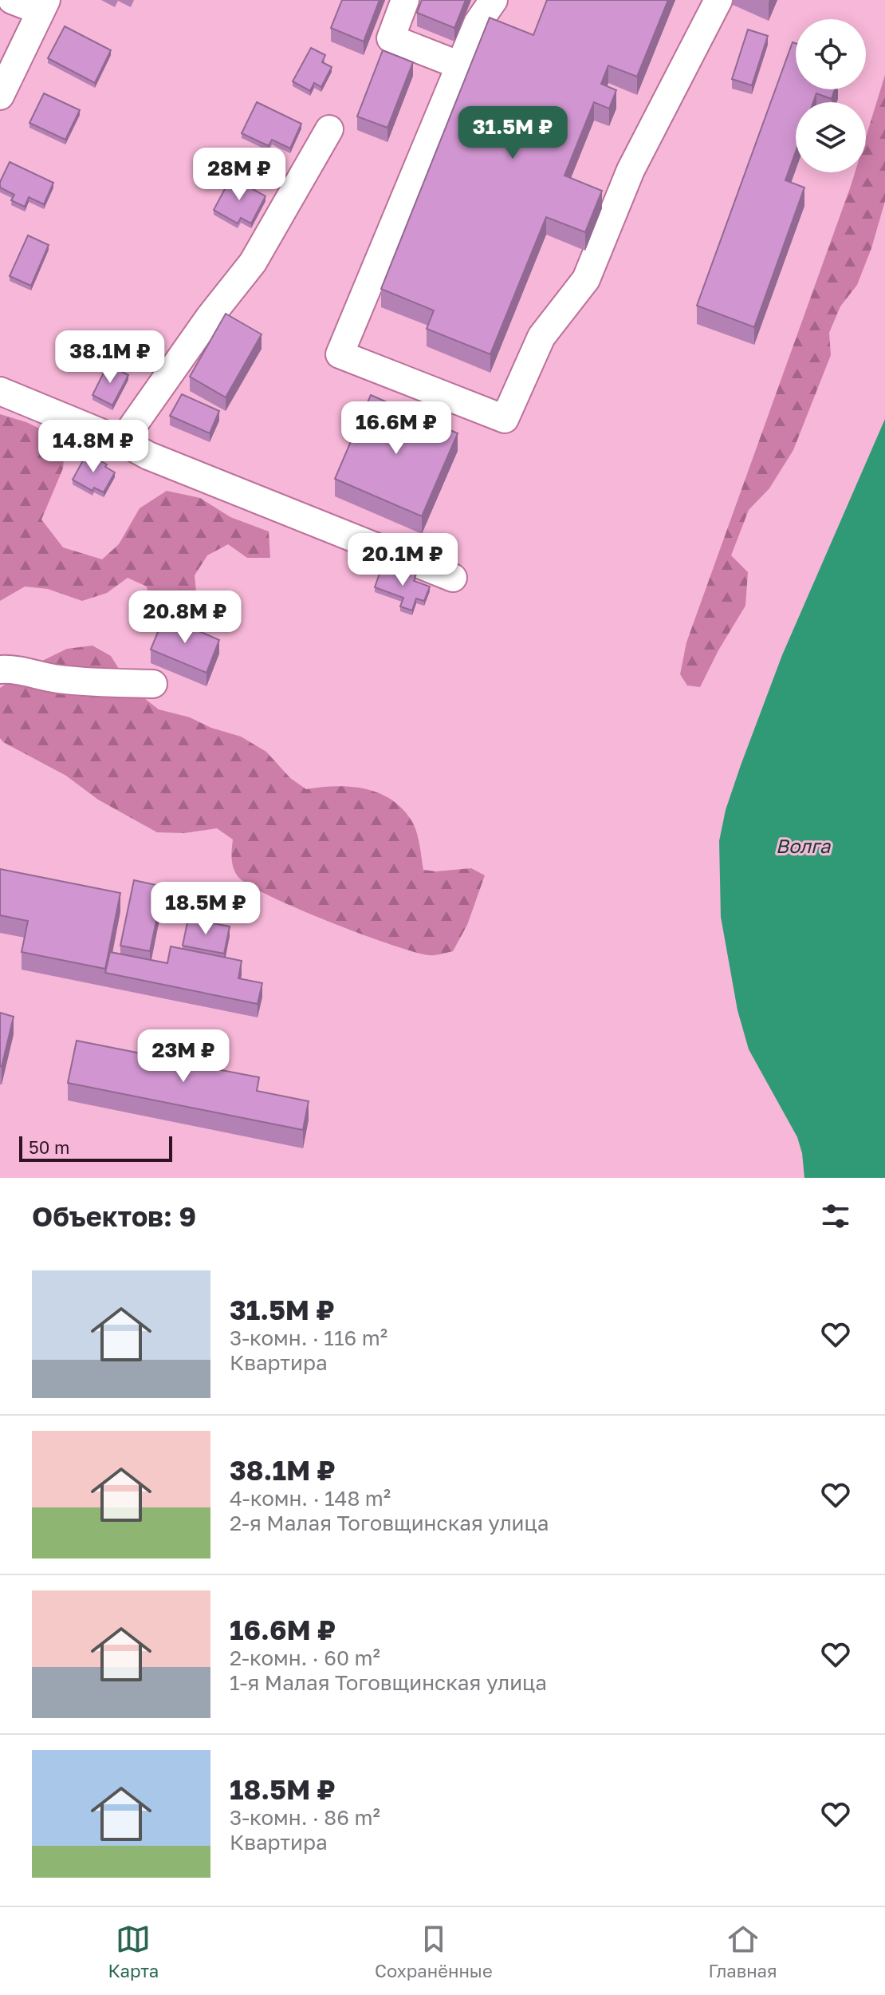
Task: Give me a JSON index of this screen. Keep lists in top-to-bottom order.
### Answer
{
  "water": ["Волга"],
  "scale_bar": "50 m",
  "page": {
    "price": [
      "31.5M ₽",
      "28M ₽",
      "38.1M ₽",
      "16.6M ₽",
      "14.8M ₽",
      "20.1M ₽",
      "20.8M ₽",
      "18.5M ₽",
      "23M ₽"
    ],
    "scale": "50 m",
    "heading": "Объектов: 9",
    "list": [
      {
        "name": "31.5M ₽",
        "note": "3-комн. · 116 m² · Квартира"
      },
      {
        "name": "38.1M ₽",
        "note": "4-комн. · 148 m² · 2-я Малая Тоговщинская улица"
      },
      {
        "name": "16.6M ₽",
        "note": "2-комн. · 60 m² · 1-я Малая Тоговщинская улица"
      },
      {
        "name": "18.5M ₽",
        "note": "3-комн. · 86 m² · Квартира"
      }
    ],
    "tabs": ["Карта", "Сохранённые", "Главная"]
  }
}
